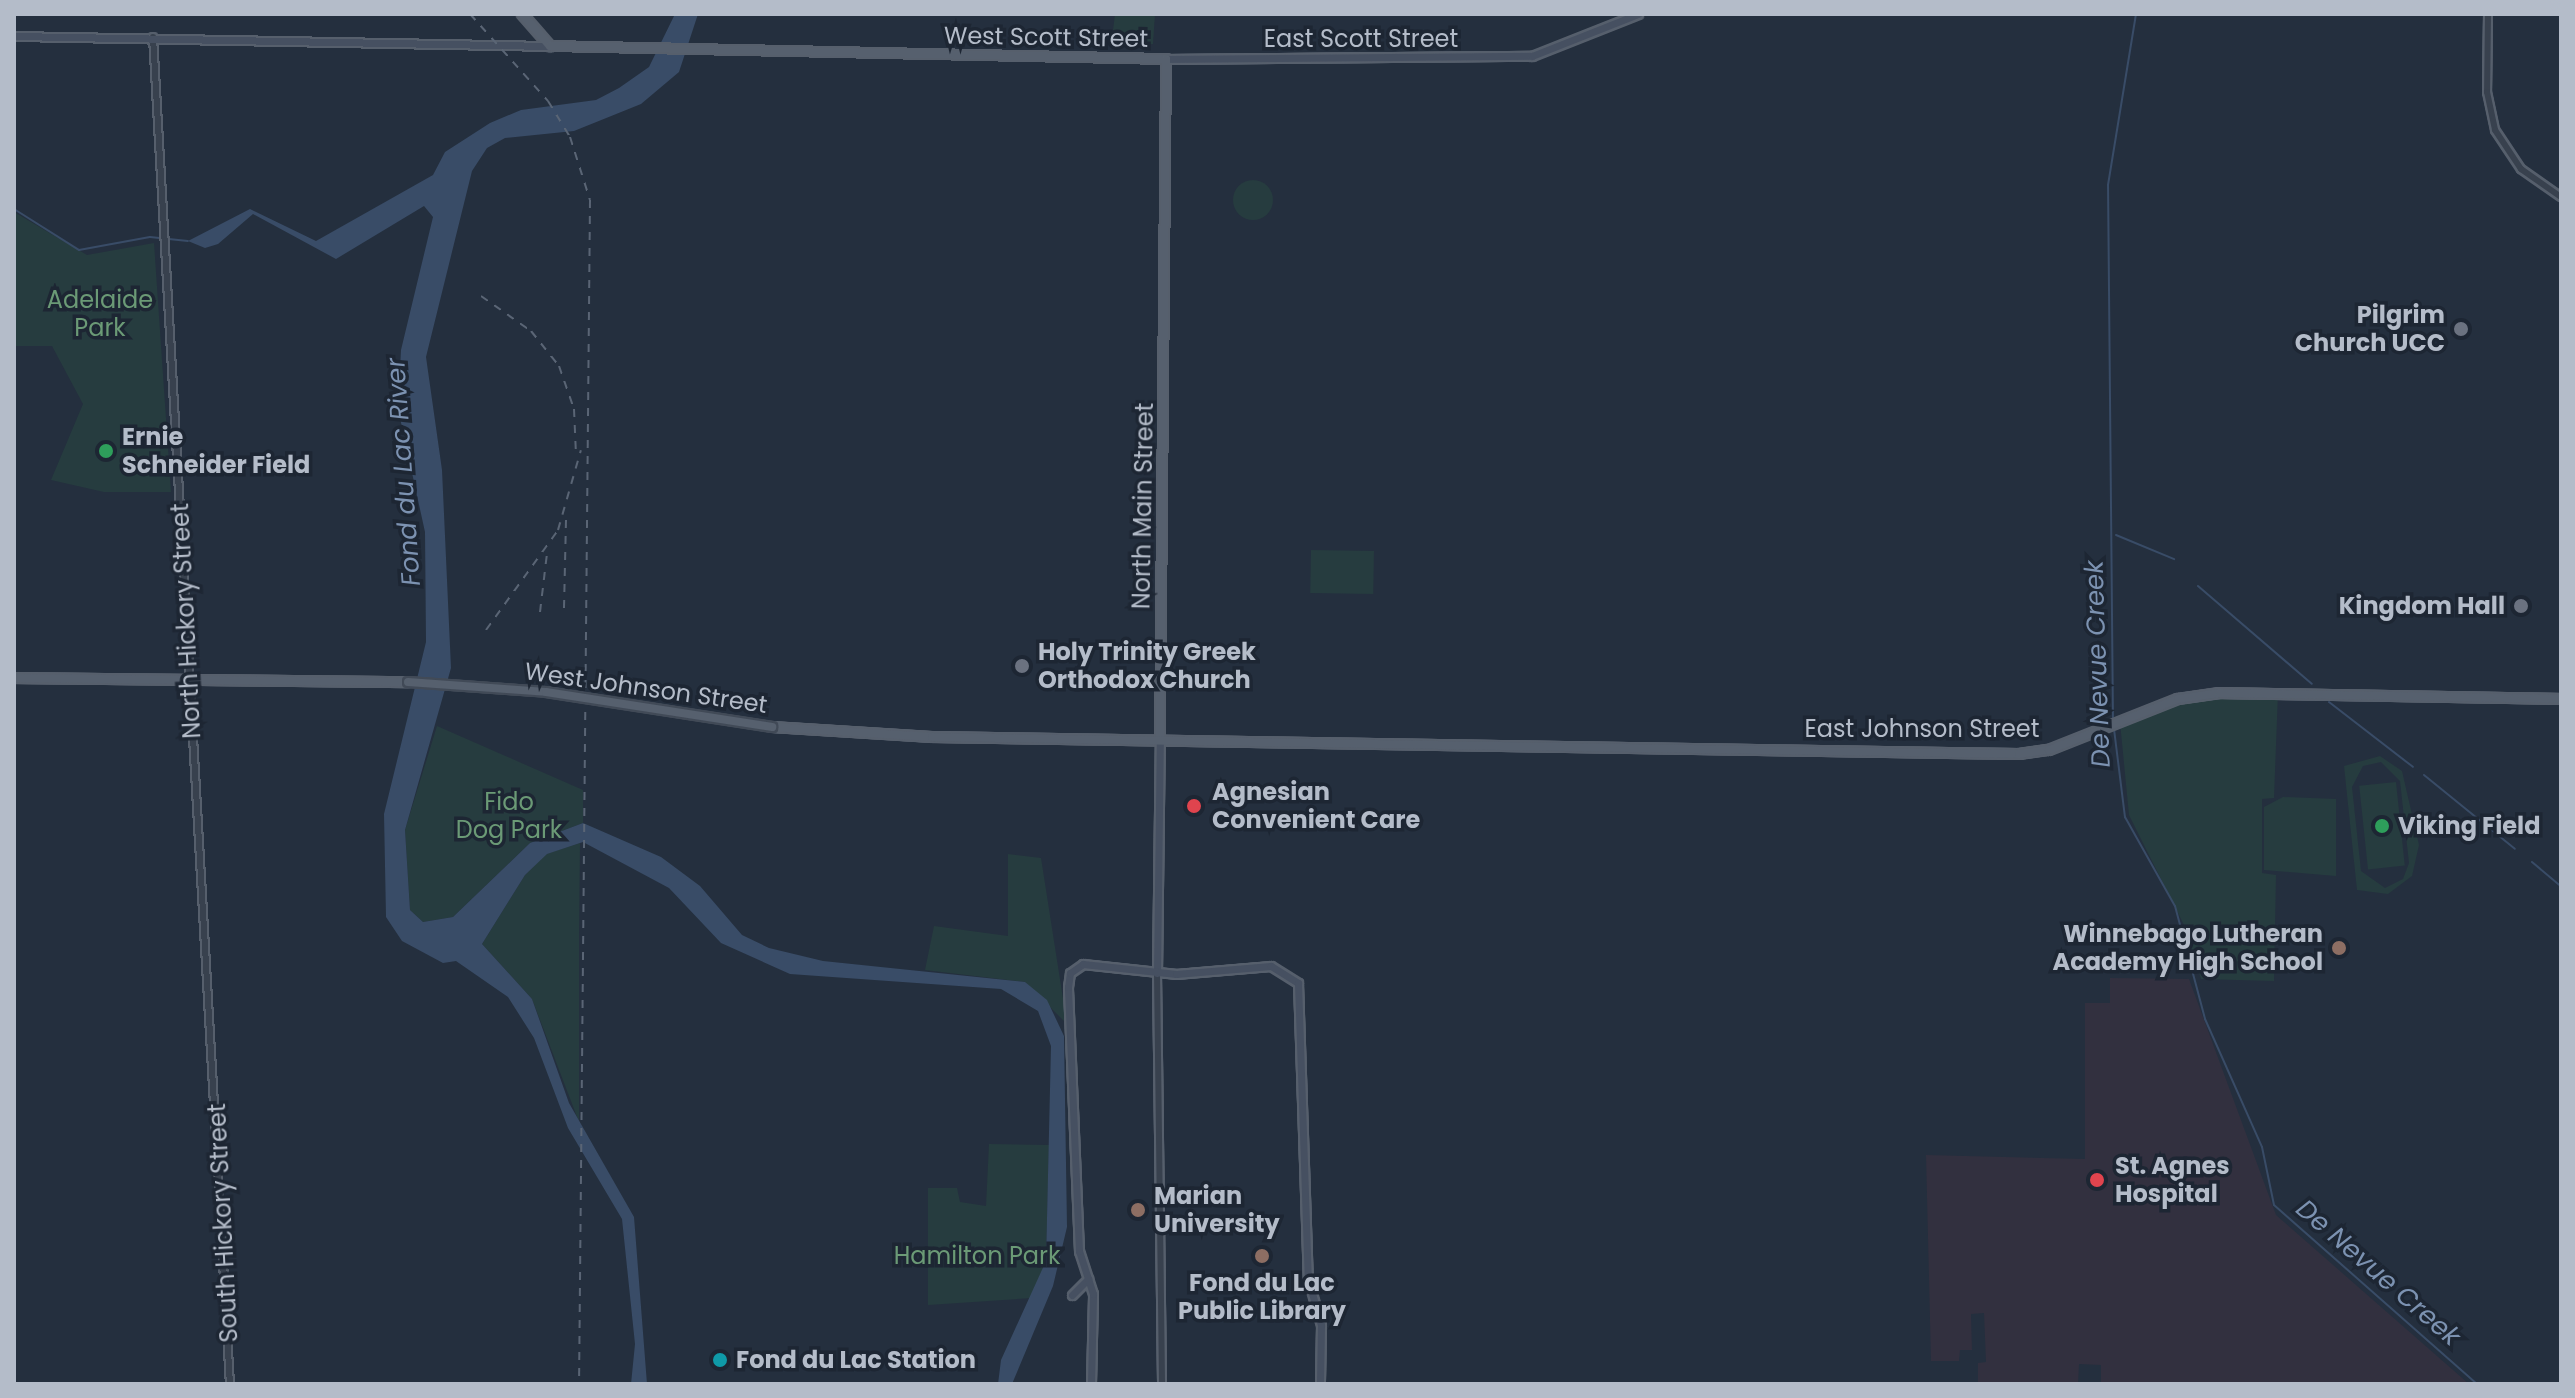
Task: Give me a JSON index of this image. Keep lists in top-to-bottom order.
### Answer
{
  "streets": {
    "main road": [
      "West Scott Street",
      "East Scott Street",
      "North Main Street",
      "West Johnson Street",
      "East Johnson Street"
    ],
    "street": ["North Hickory Street", "South Hickory Street"]
  },
  "crossings": [
    ["West Scott Street", "East Scott Street"],
    ["West Scott Street", "North Main Street"],
    ["West Scott Street", "North Hickory Street"],
    ["East Scott Street", "North Main Street"],
    ["North Main Street", "West Johnson Street"],
    ["North Hickory Street", "West Johnson Street"],
    ["North Hickory Street", "South Hickory Street"],
    ["West Johnson Street", "East Johnson Street"]
  ],
  "water": ["Fond du Lac River", "De Nevue Creek"],
  "parks": ["Adelaide Park", "Fido Dog Park", "Hamilton Park"],
  "places": [
    "Pilgrim Church UCC",
    "Ernie Schneider Field",
    "Kingdom Hall",
    "Holy Trinity Greek Orthodox Church",
    "Agnesian Convenient Care",
    "Viking Field",
    "Winnebago Lutheran Academy High School",
    "St. Agnes Hospital",
    "Marian University",
    "Fond du Lac Public Library",
    "Fond du Lac Station"
  ]
}
